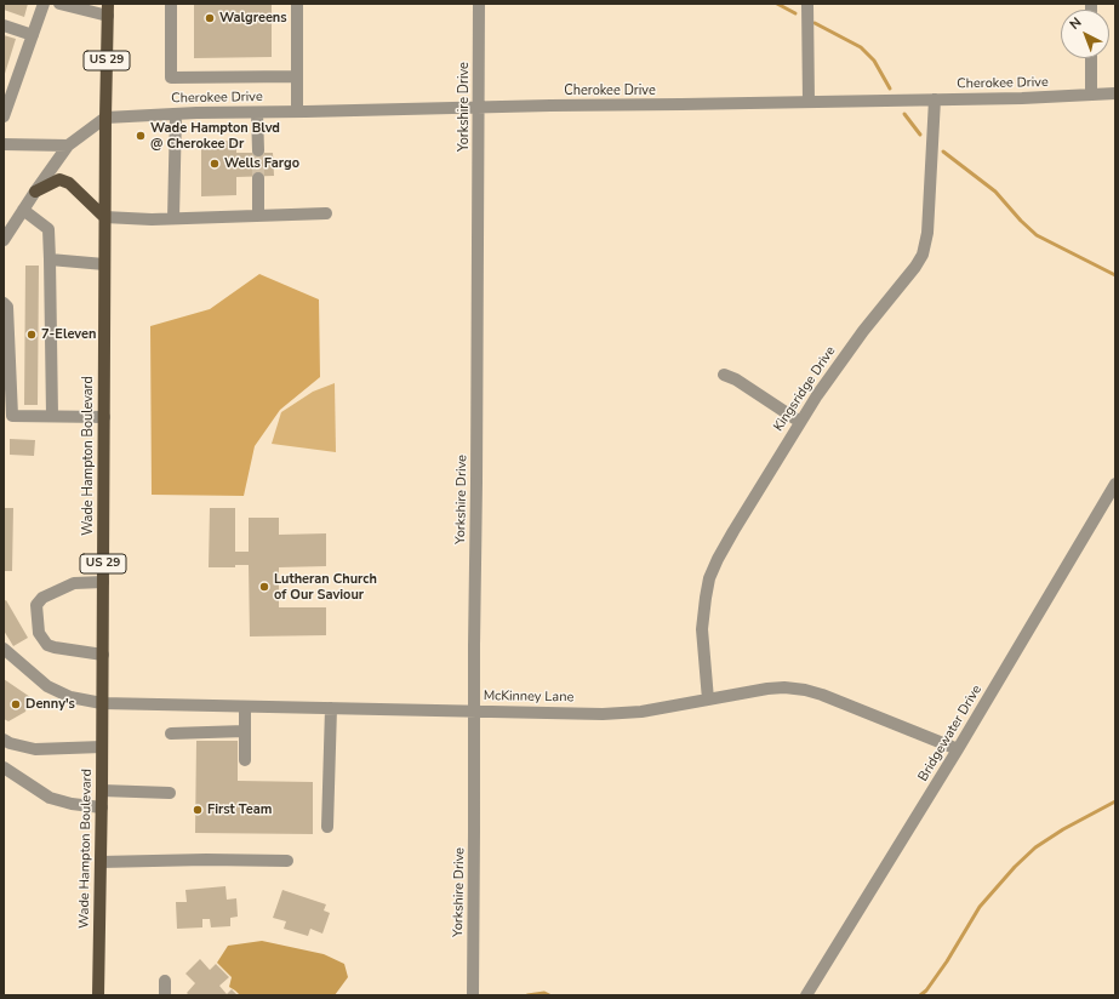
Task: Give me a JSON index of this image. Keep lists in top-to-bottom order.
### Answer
{
  "streets": {
    "main road": ["US 29", "Wade Hampton Boulevard"],
    "street": [
      "Cherokee Drive",
      "Yorkshire Drive",
      "Kingsridge Drive",
      "McKinney Lane",
      "Bridgewater Drive"
    ]
  },
  "crossings": [
    ["Cherokee Drive", "Yorkshire Drive"],
    ["Cherokee Drive", "Kingsridge Drive"],
    ["Cherokee Drive", "Wade Hampton Boulevard"],
    ["Yorkshire Drive", "McKinney Lane"],
    ["Kingsridge Drive", "McKinney Lane"],
    ["Wade Hampton Boulevard", "McKinney Lane"],
    ["McKinney Lane", "Bridgewater Drive"]
  ],
  "places": [
    "Walgreens",
    "Wade Hampton Blvd @ Cherokee Dr",
    "Wells Fargo",
    "7-Eleven",
    "Lutheran Church of Our Saviour",
    "Denny's",
    "First Team"
  ],
  "north": "top left"
}
